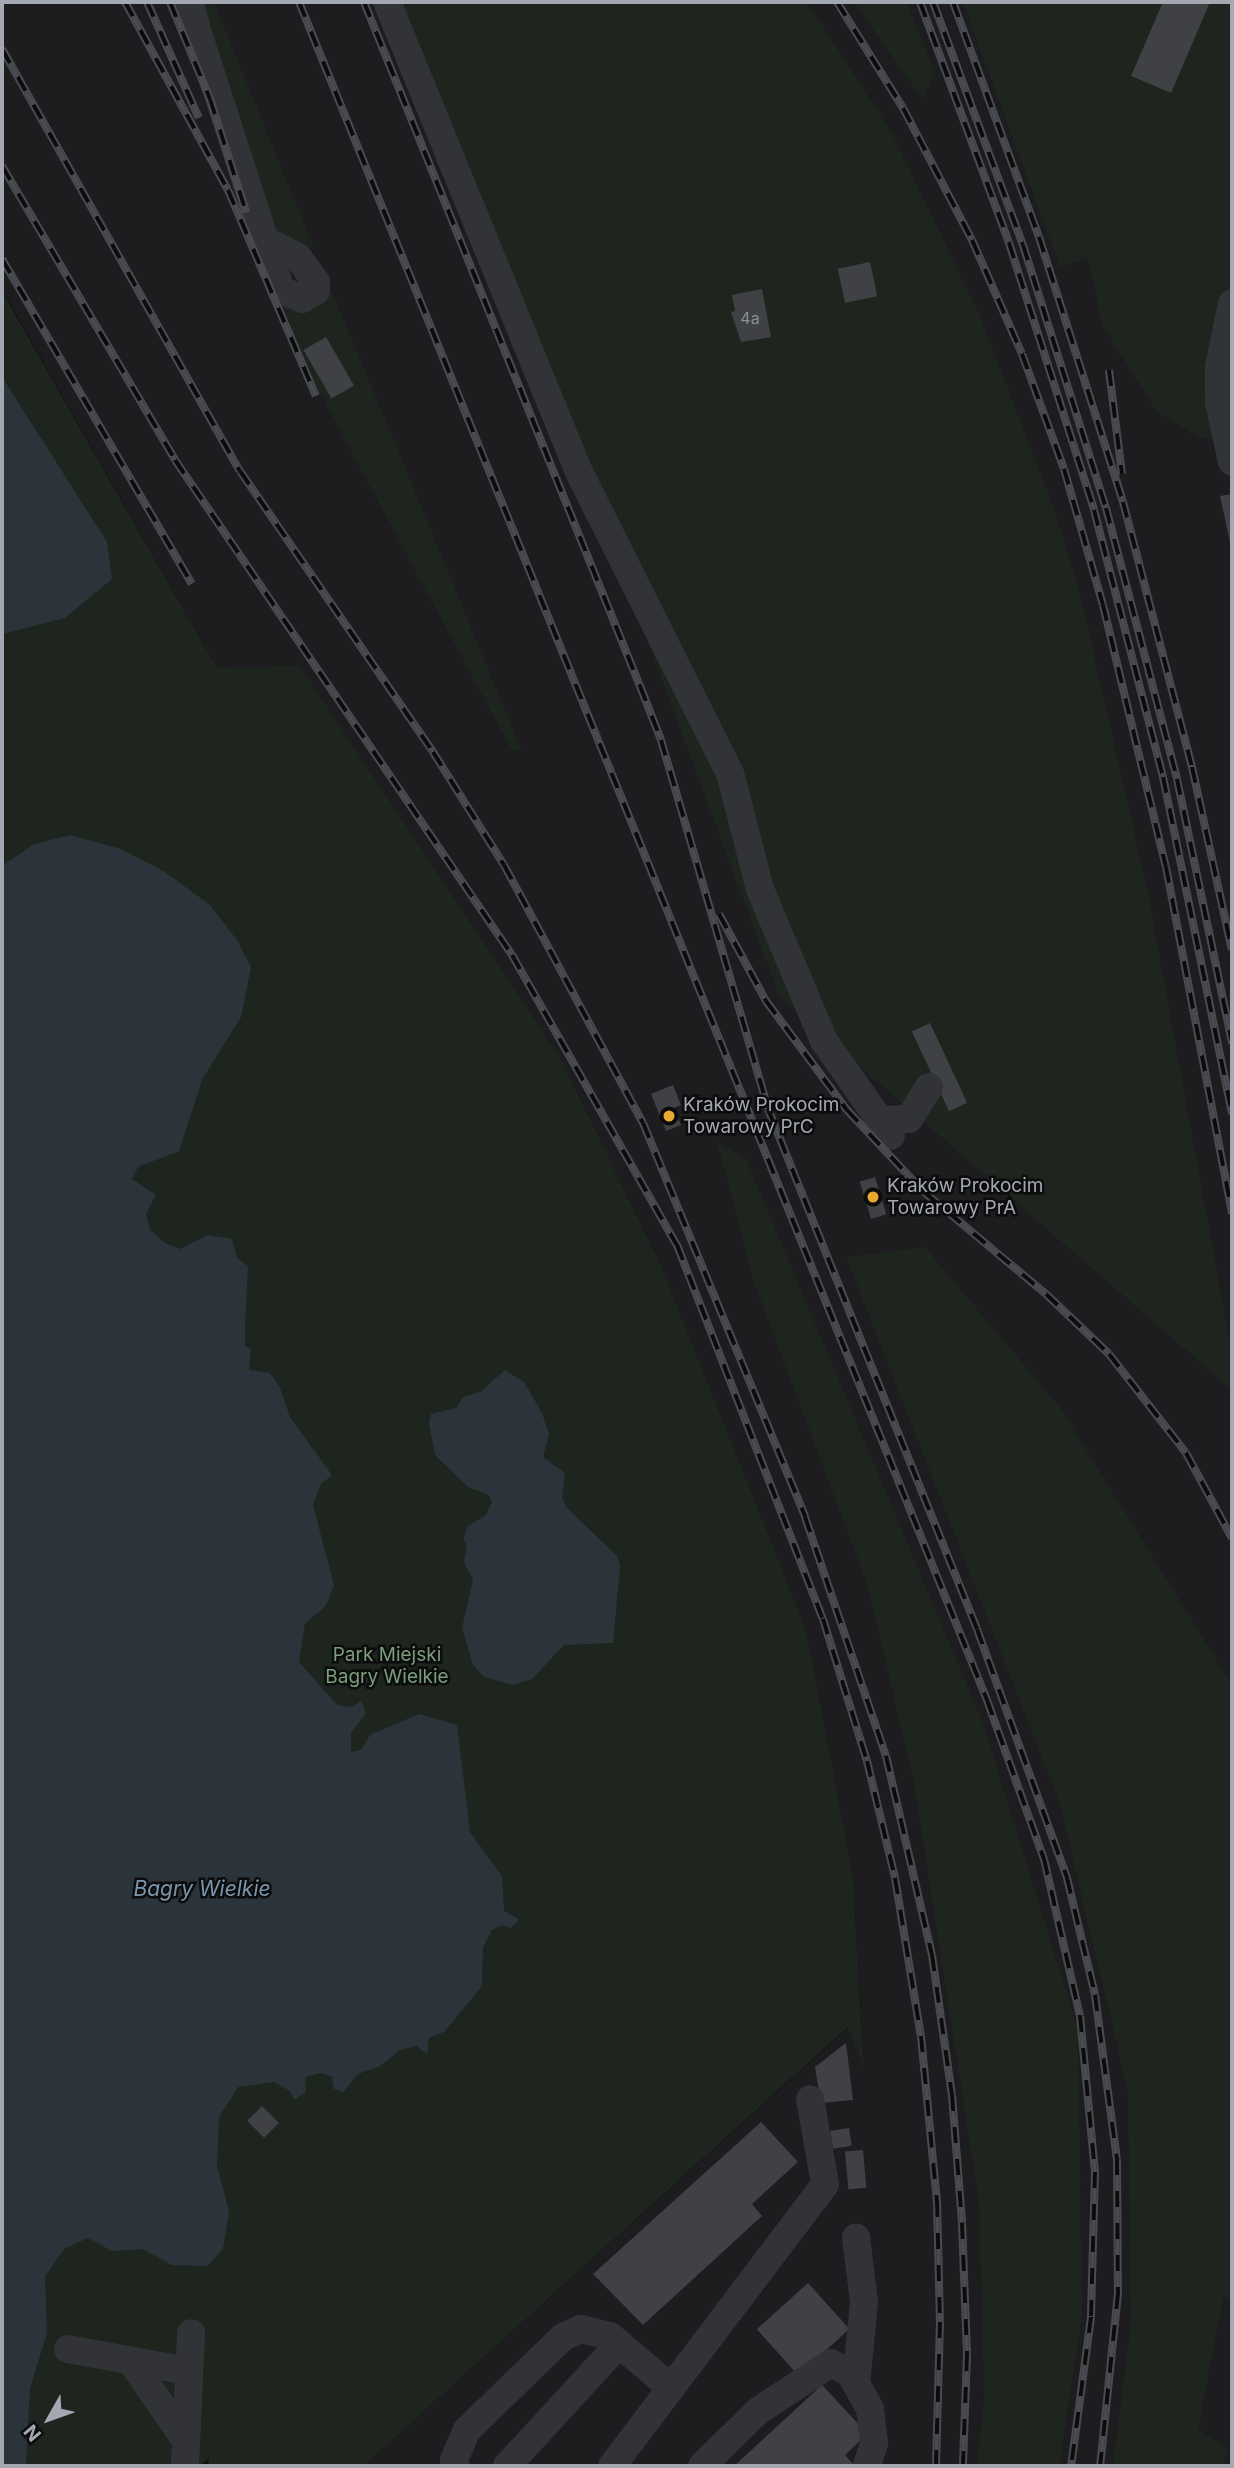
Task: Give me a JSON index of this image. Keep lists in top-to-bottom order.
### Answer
{
  "water": ["Bagry Wielkie"],
  "parks": ["Park Miejski Bagry Wielkie"],
  "places": ["Kraków Prokocim Towarowy PrC", "Kraków Prokocim Towarowy PrA"],
  "house_numbers": ["4a"],
  "north": "bottom left"
}
